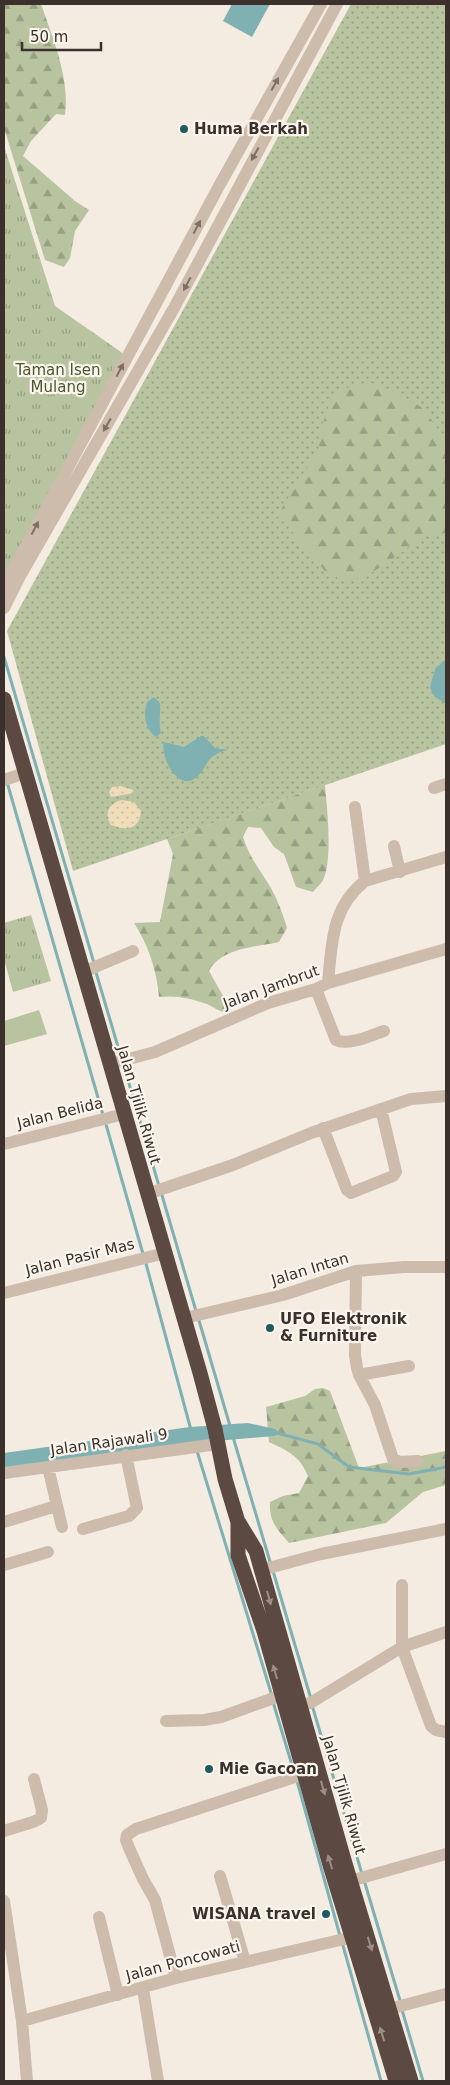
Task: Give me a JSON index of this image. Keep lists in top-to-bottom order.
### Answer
{
  "streets": {
    "highway": ["Jalan Tjilik Riwut"],
    "street": [
      "Jalan Jambrut",
      "Jalan Belida",
      "Jalan Pasir Mas",
      "Jalan Intan",
      "Jalan Rajawali 9",
      "Jalan Poncowati"
    ]
  },
  "crossings": [
    ["Jalan Jambrut", "Jalan Tjilik Riwut"],
    ["Jalan Tjilik Riwut", "Jalan Belida"],
    ["Jalan Tjilik Riwut", "Jalan Pasir Mas"],
    ["Jalan Tjilik Riwut", "Jalan Intan"],
    ["Jalan Tjilik Riwut", "Jalan Rajawali 9"],
    ["Jalan Tjilik Riwut", "Jalan Poncowati"]
  ],
  "parks": ["Taman Isen Mulang"],
  "places": [
    "Huma Berkah",
    "UFO Elektronik & Furniture",
    "Mie Gacoan",
    "WISANA travel"
  ],
  "scale_bar": "50 m"
}
